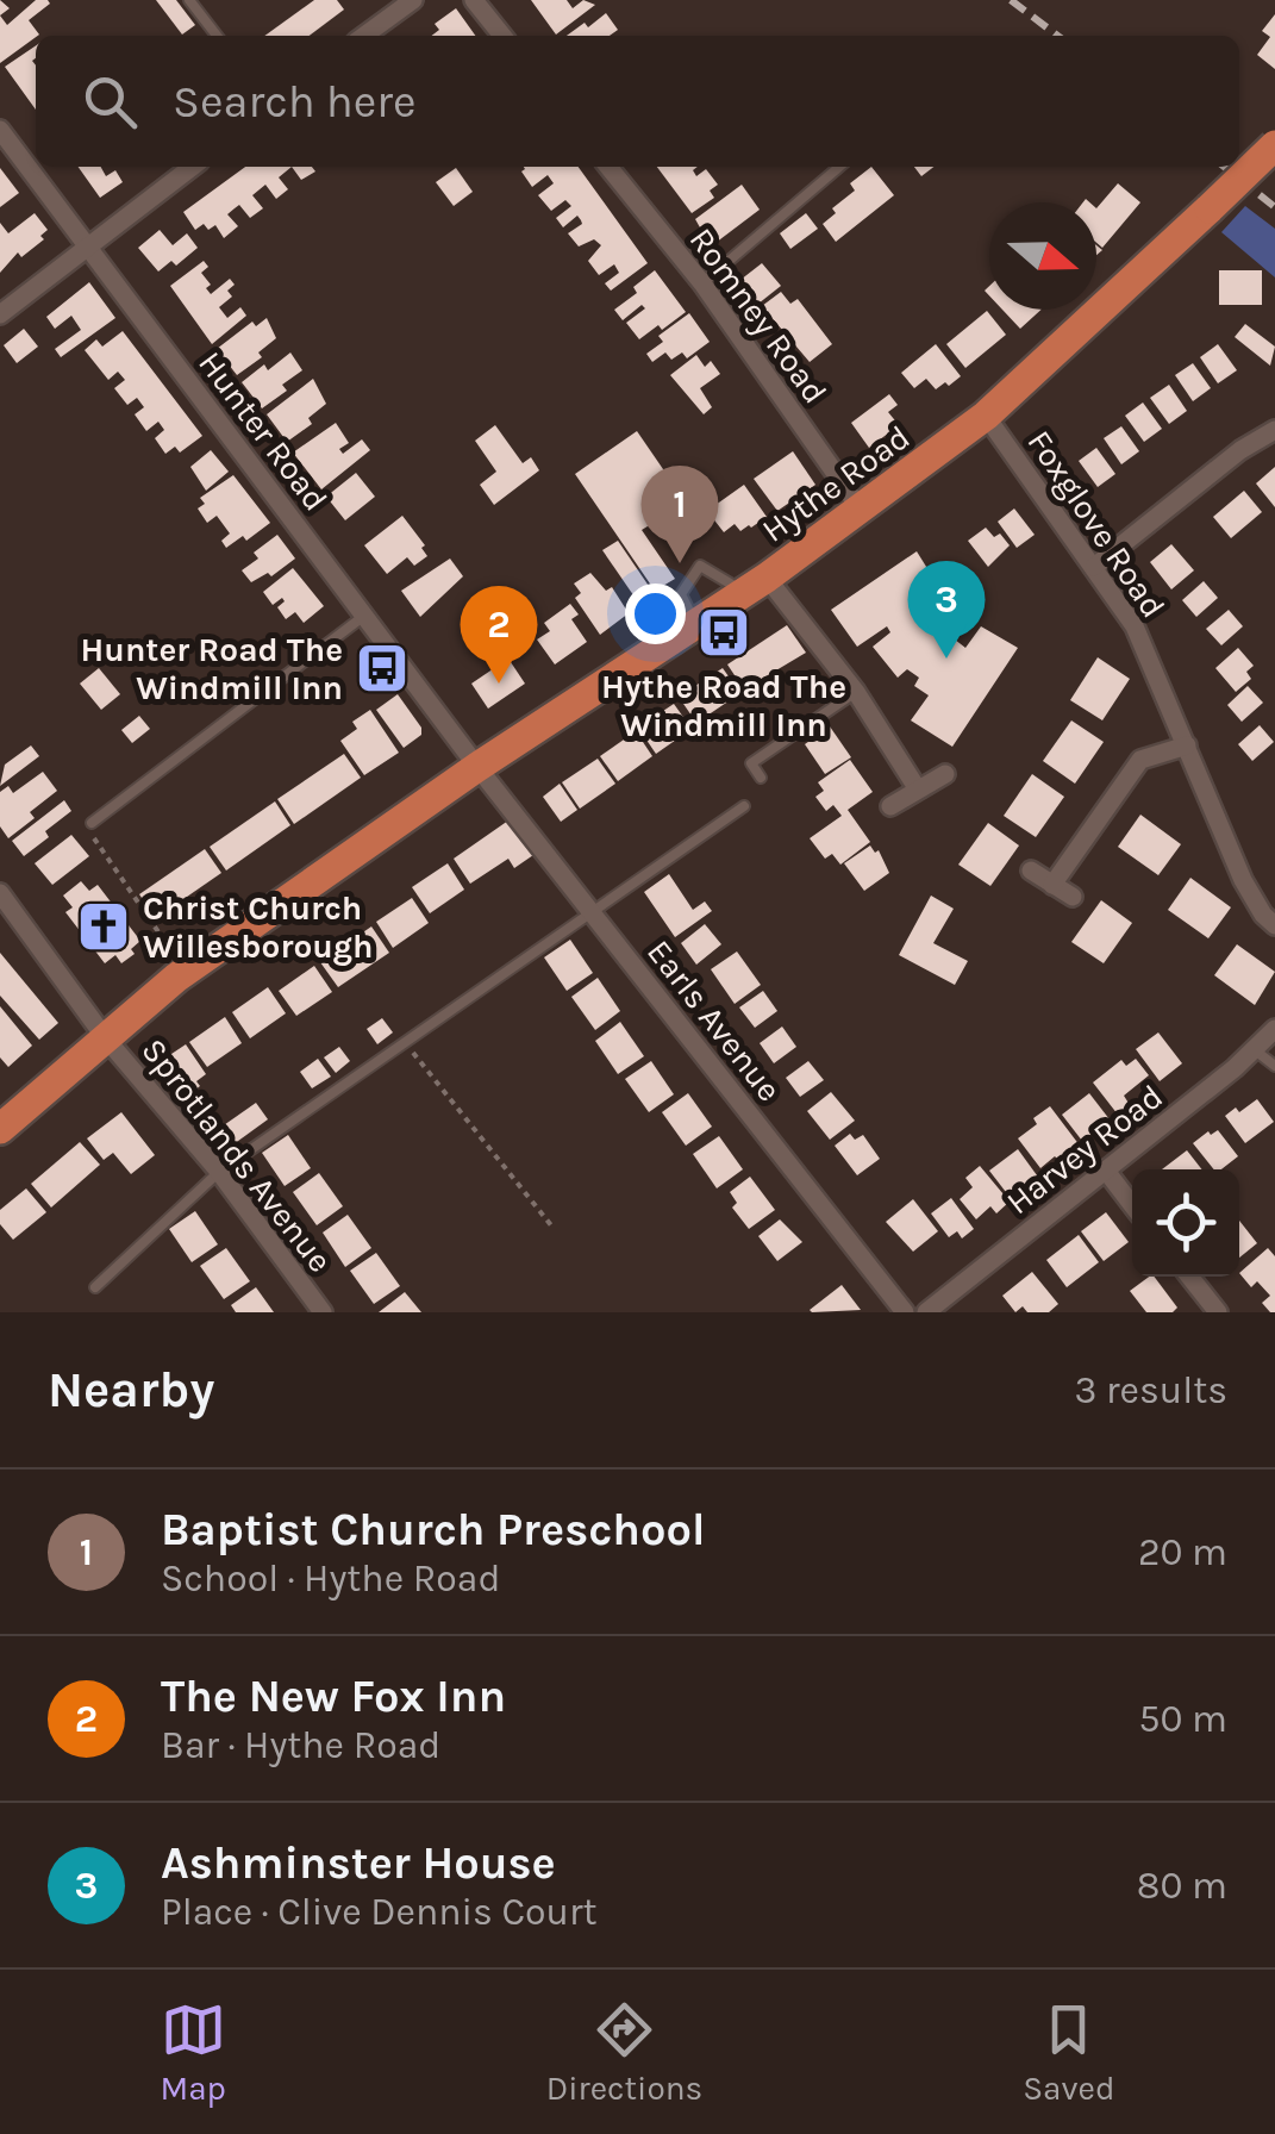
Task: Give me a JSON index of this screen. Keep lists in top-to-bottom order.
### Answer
{
  "streets": {
    "main road": ["Hythe Road"],
    "street": [
      "Romney Road",
      "Hunter Road",
      "Foxglove Road",
      "Earls Avenue",
      "Harvey Road",
      "Sprotlands Avenue"
    ]
  },
  "crossings": [
    ["Romney Road", "Hythe Road"],
    ["Hunter Road", "Hythe Road"],
    ["Hunter Road", "Earls Avenue"],
    ["Hythe Road", "Foxglove Road"],
    ["Hythe Road", "Earls Avenue"],
    ["Hythe Road", "Sprotlands Avenue"]
  ],
  "places": {
    "bus stop": ["Hythe Road The Windmill Inn", "Hunter Road The Windmill Inn"],
    "church": ["Christ Church Willesborough"]
  },
  "north": "right",
  "page": {
    "search": "Search here",
    "pins": ["1", "3", "2"],
    "heading": ["Nearby", "3 results"],
    "list": [
      {
        "mark": "1",
        "name": "Baptist Church Preschool",
        "note": "School · Hythe Road",
        "value": "20 m"
      },
      {
        "mark": "2",
        "name": "The New Fox Inn",
        "note": "Bar · Hythe Road",
        "value": "50 m"
      },
      {
        "mark": "3",
        "name": "Ashminster House",
        "note": "Place · Clive Dennis Court",
        "value": "80 m"
      }
    ],
    "nav": ["Map", "Directions", "Saved"]
  }
}
